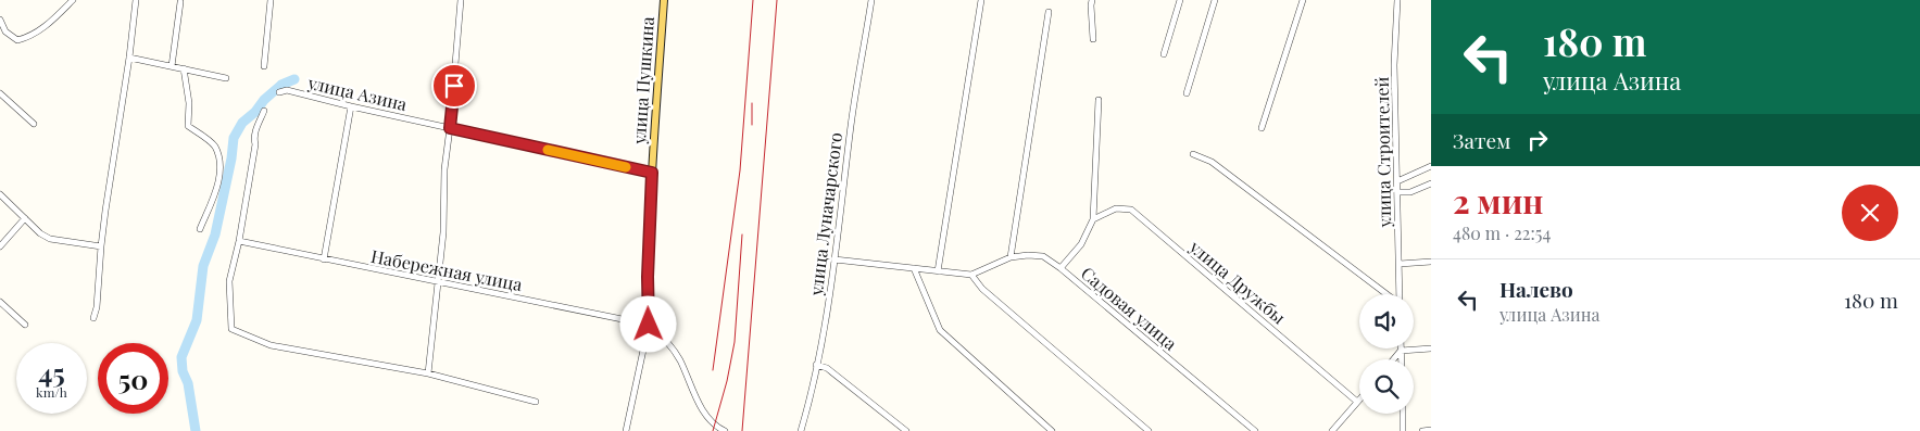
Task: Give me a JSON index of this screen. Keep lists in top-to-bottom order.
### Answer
{
  "streets": {
    "main road": ["улица Пушкина"],
    "street": [
      "улица Азина",
      "улица Строителей",
      "улица Луначарского",
      "Набережная улица",
      "улица Дружбы",
      "Садовая улица"
    ]
  },
  "crossings": [
    ["улица Пушкина", "улица Азина"],
    ["улица Пушкина", "Набережная улица"]
  ],
  "page": {
    "turn": ["180 m", "улица Азина"],
    "then": "Затем",
    "heading": ["2 мин", "480 m · 22:54"],
    "list": [
      {
        "name": "Налево",
        "note": "улица Азина",
        "value": "180 m"
      }
    ],
    "speed": "45 km/h",
    "limit": "50"
  }
}
